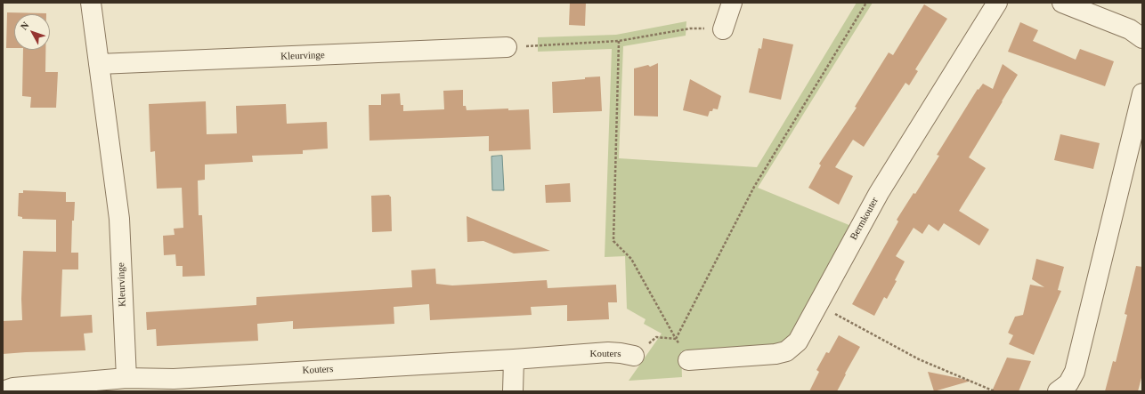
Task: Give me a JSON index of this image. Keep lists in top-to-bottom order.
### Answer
{
  "streets": {
    "street": ["Kleurvinge", "Bermkouter", "Kouters"]
  },
  "crossings": [
    ["Kleurvinge", "Kouters"]
  ],
  "north": "top left"
}
